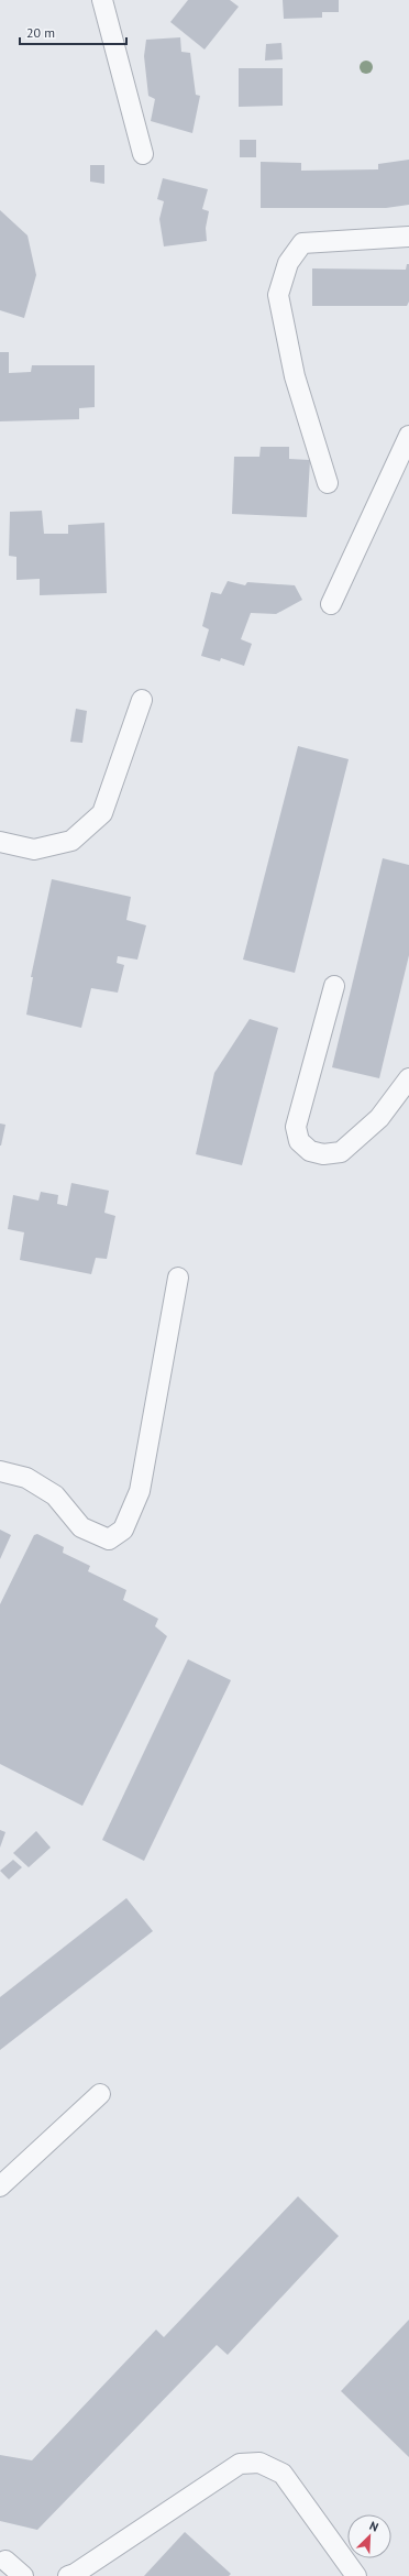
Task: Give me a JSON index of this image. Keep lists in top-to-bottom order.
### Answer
{
  "scale_bar": "20 m",
  "north": "top right"
}
